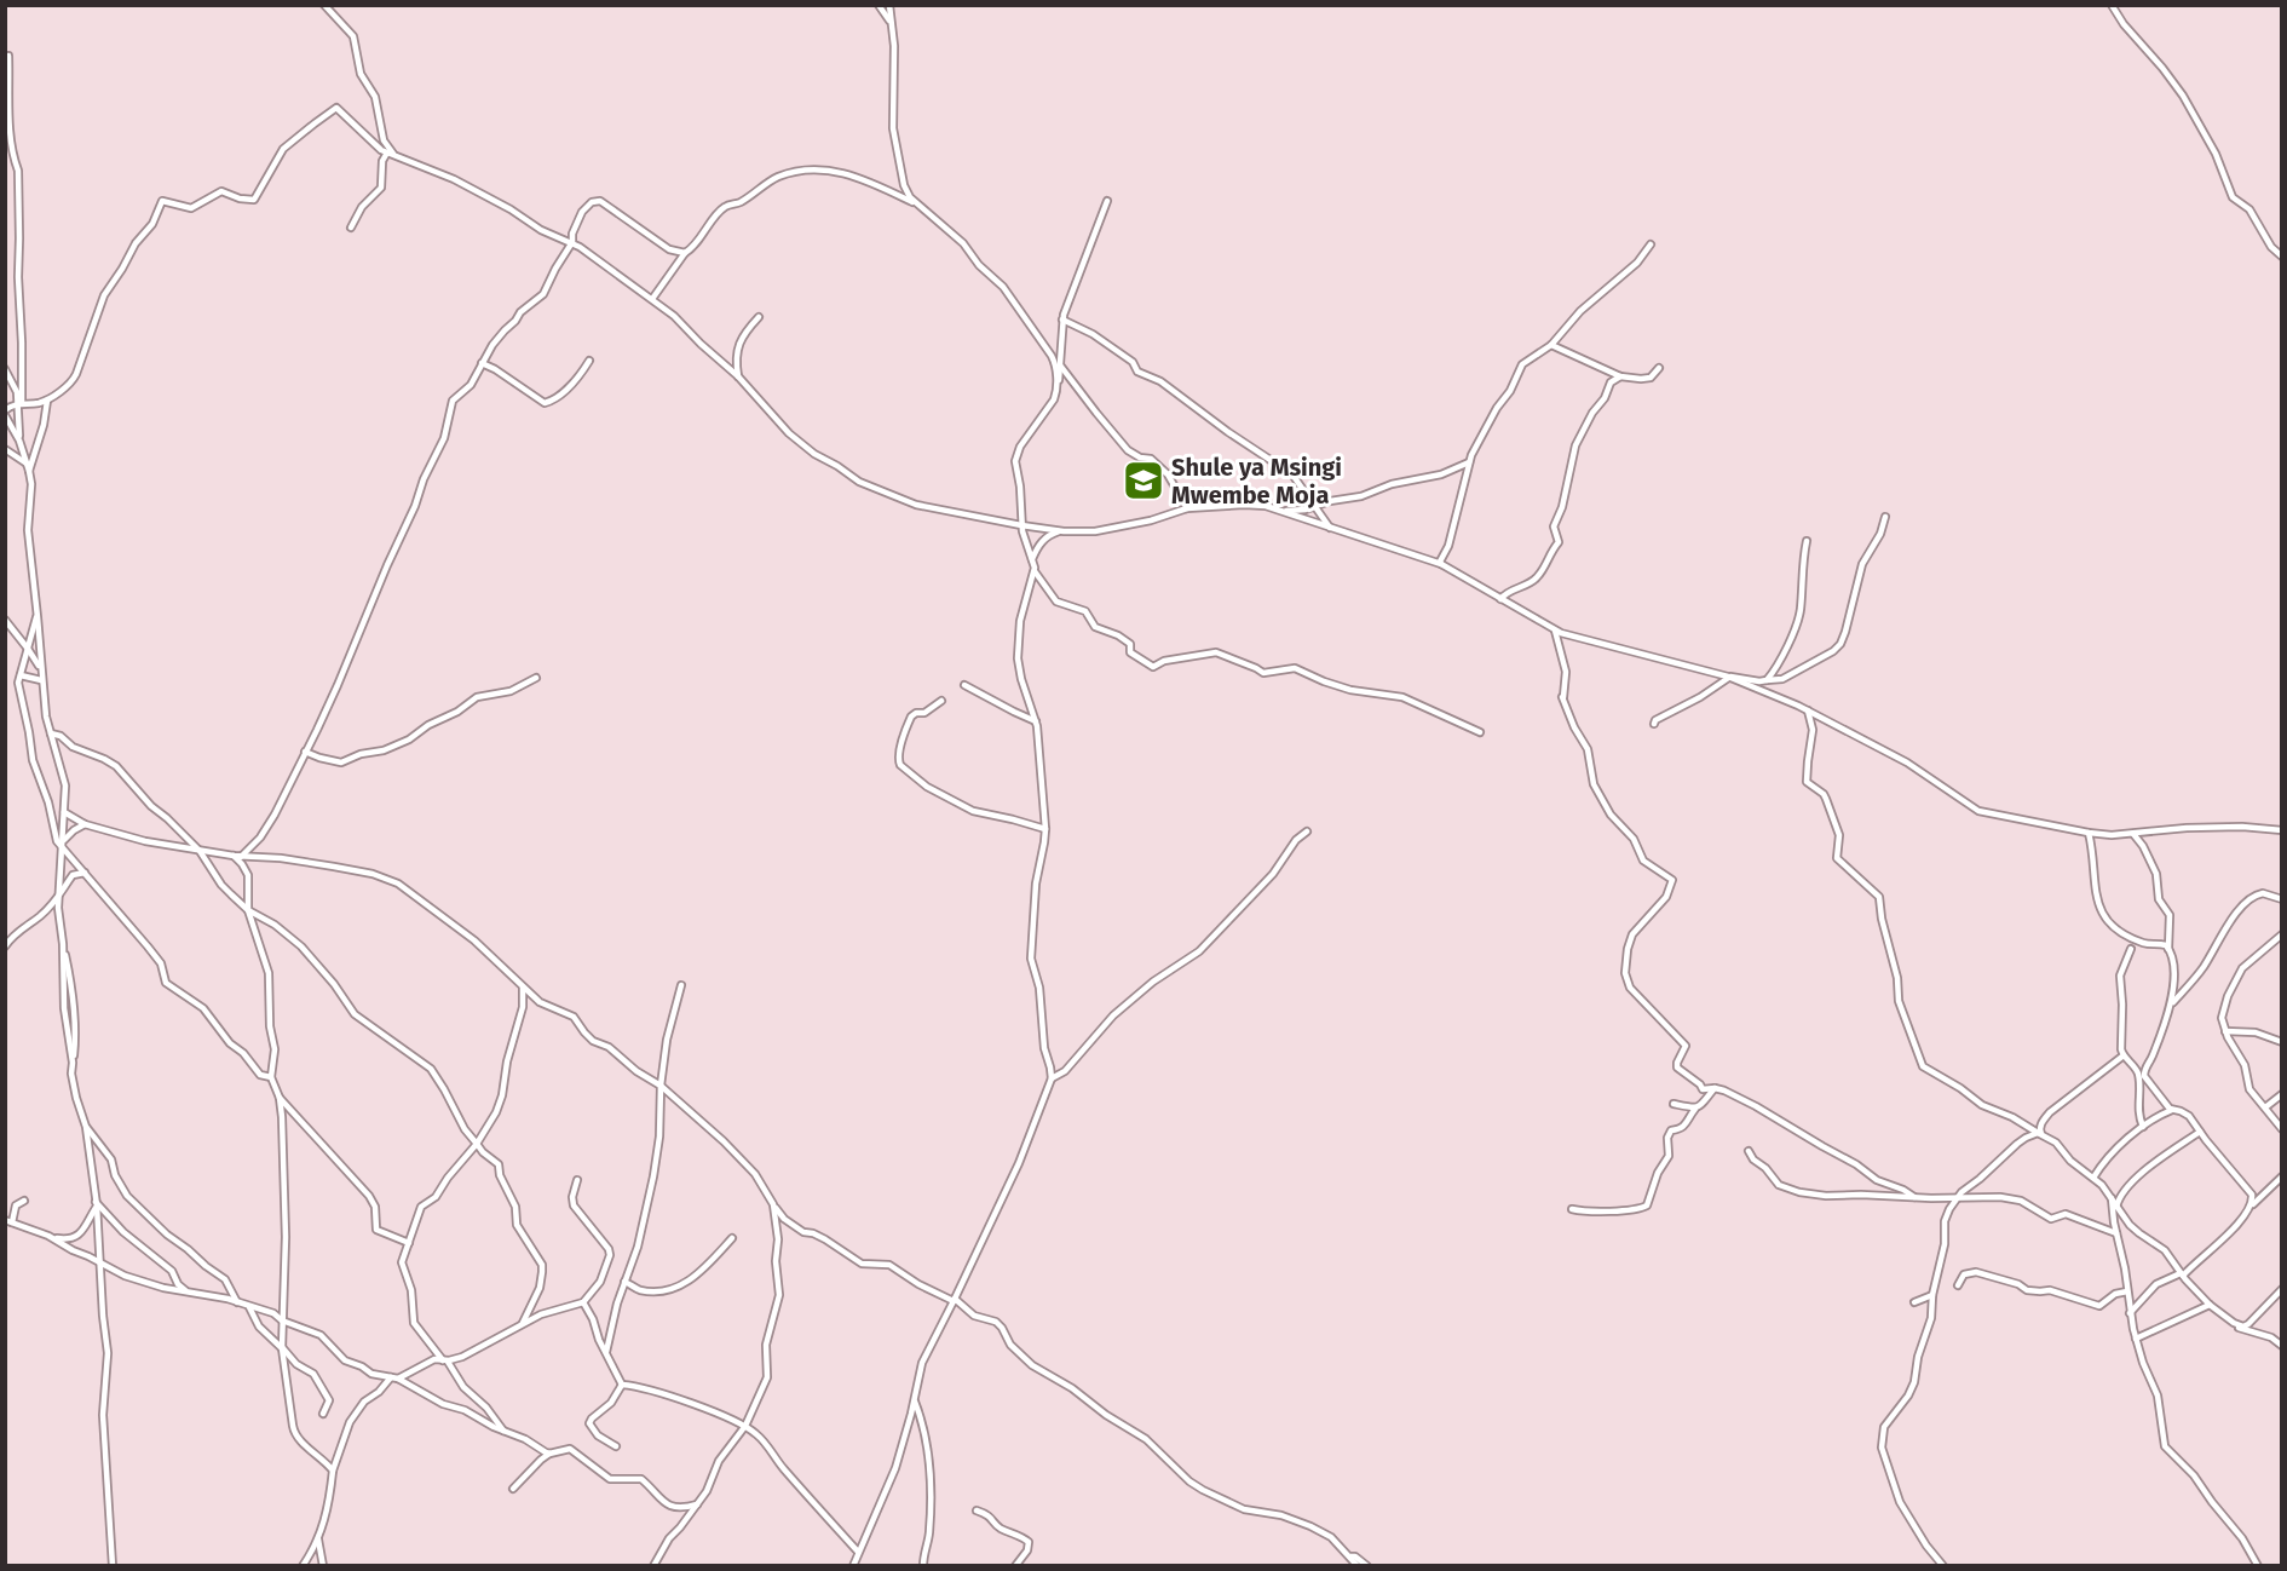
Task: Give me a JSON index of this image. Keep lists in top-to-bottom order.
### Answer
{
  "places": {
    "school or university": ["Shule ya Msingi Mwembe Moja"]
  }
}
